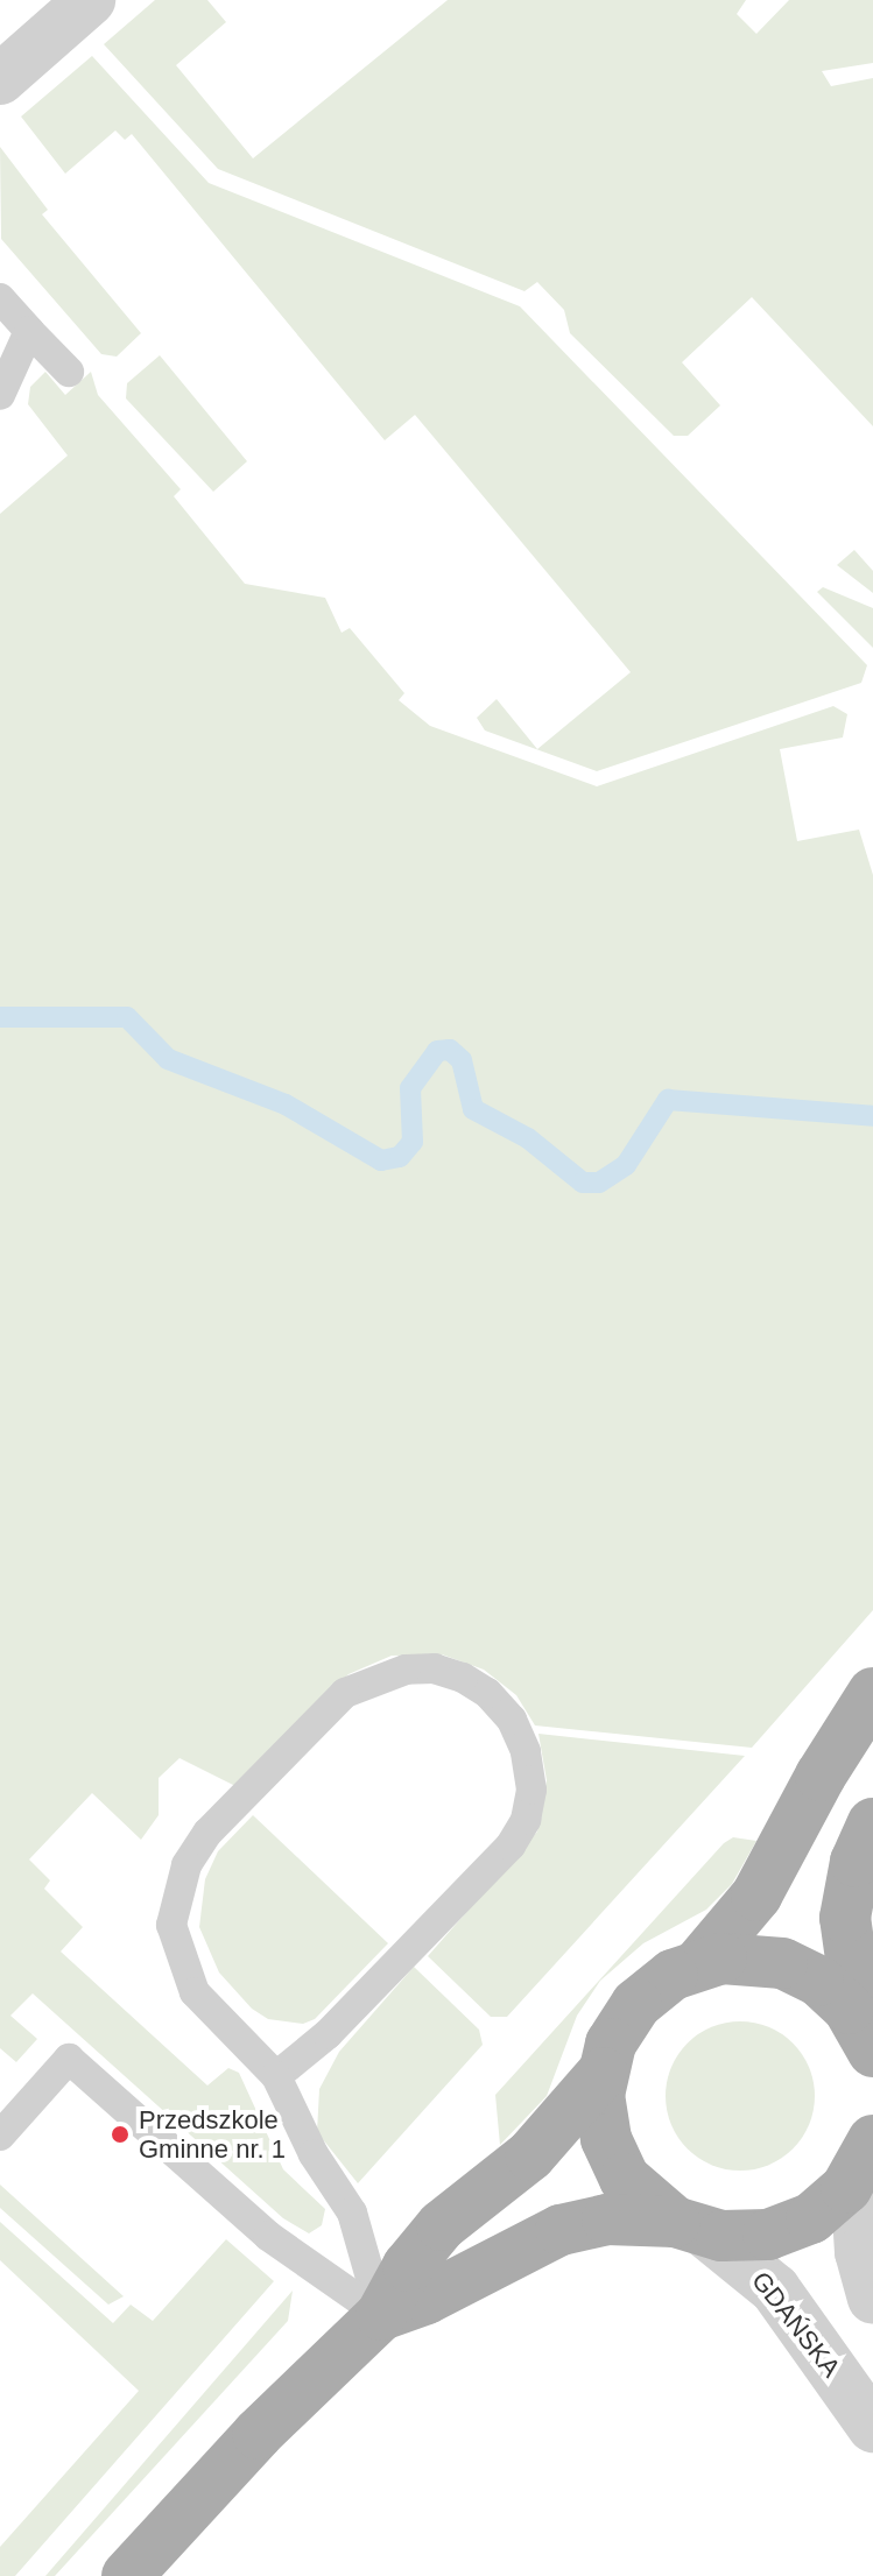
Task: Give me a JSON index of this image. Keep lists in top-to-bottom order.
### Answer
{
  "streets": {
    "street": ["GDAŃSKA"]
  },
  "places": ["Przedszkole Gminne nr. 1"]
}
